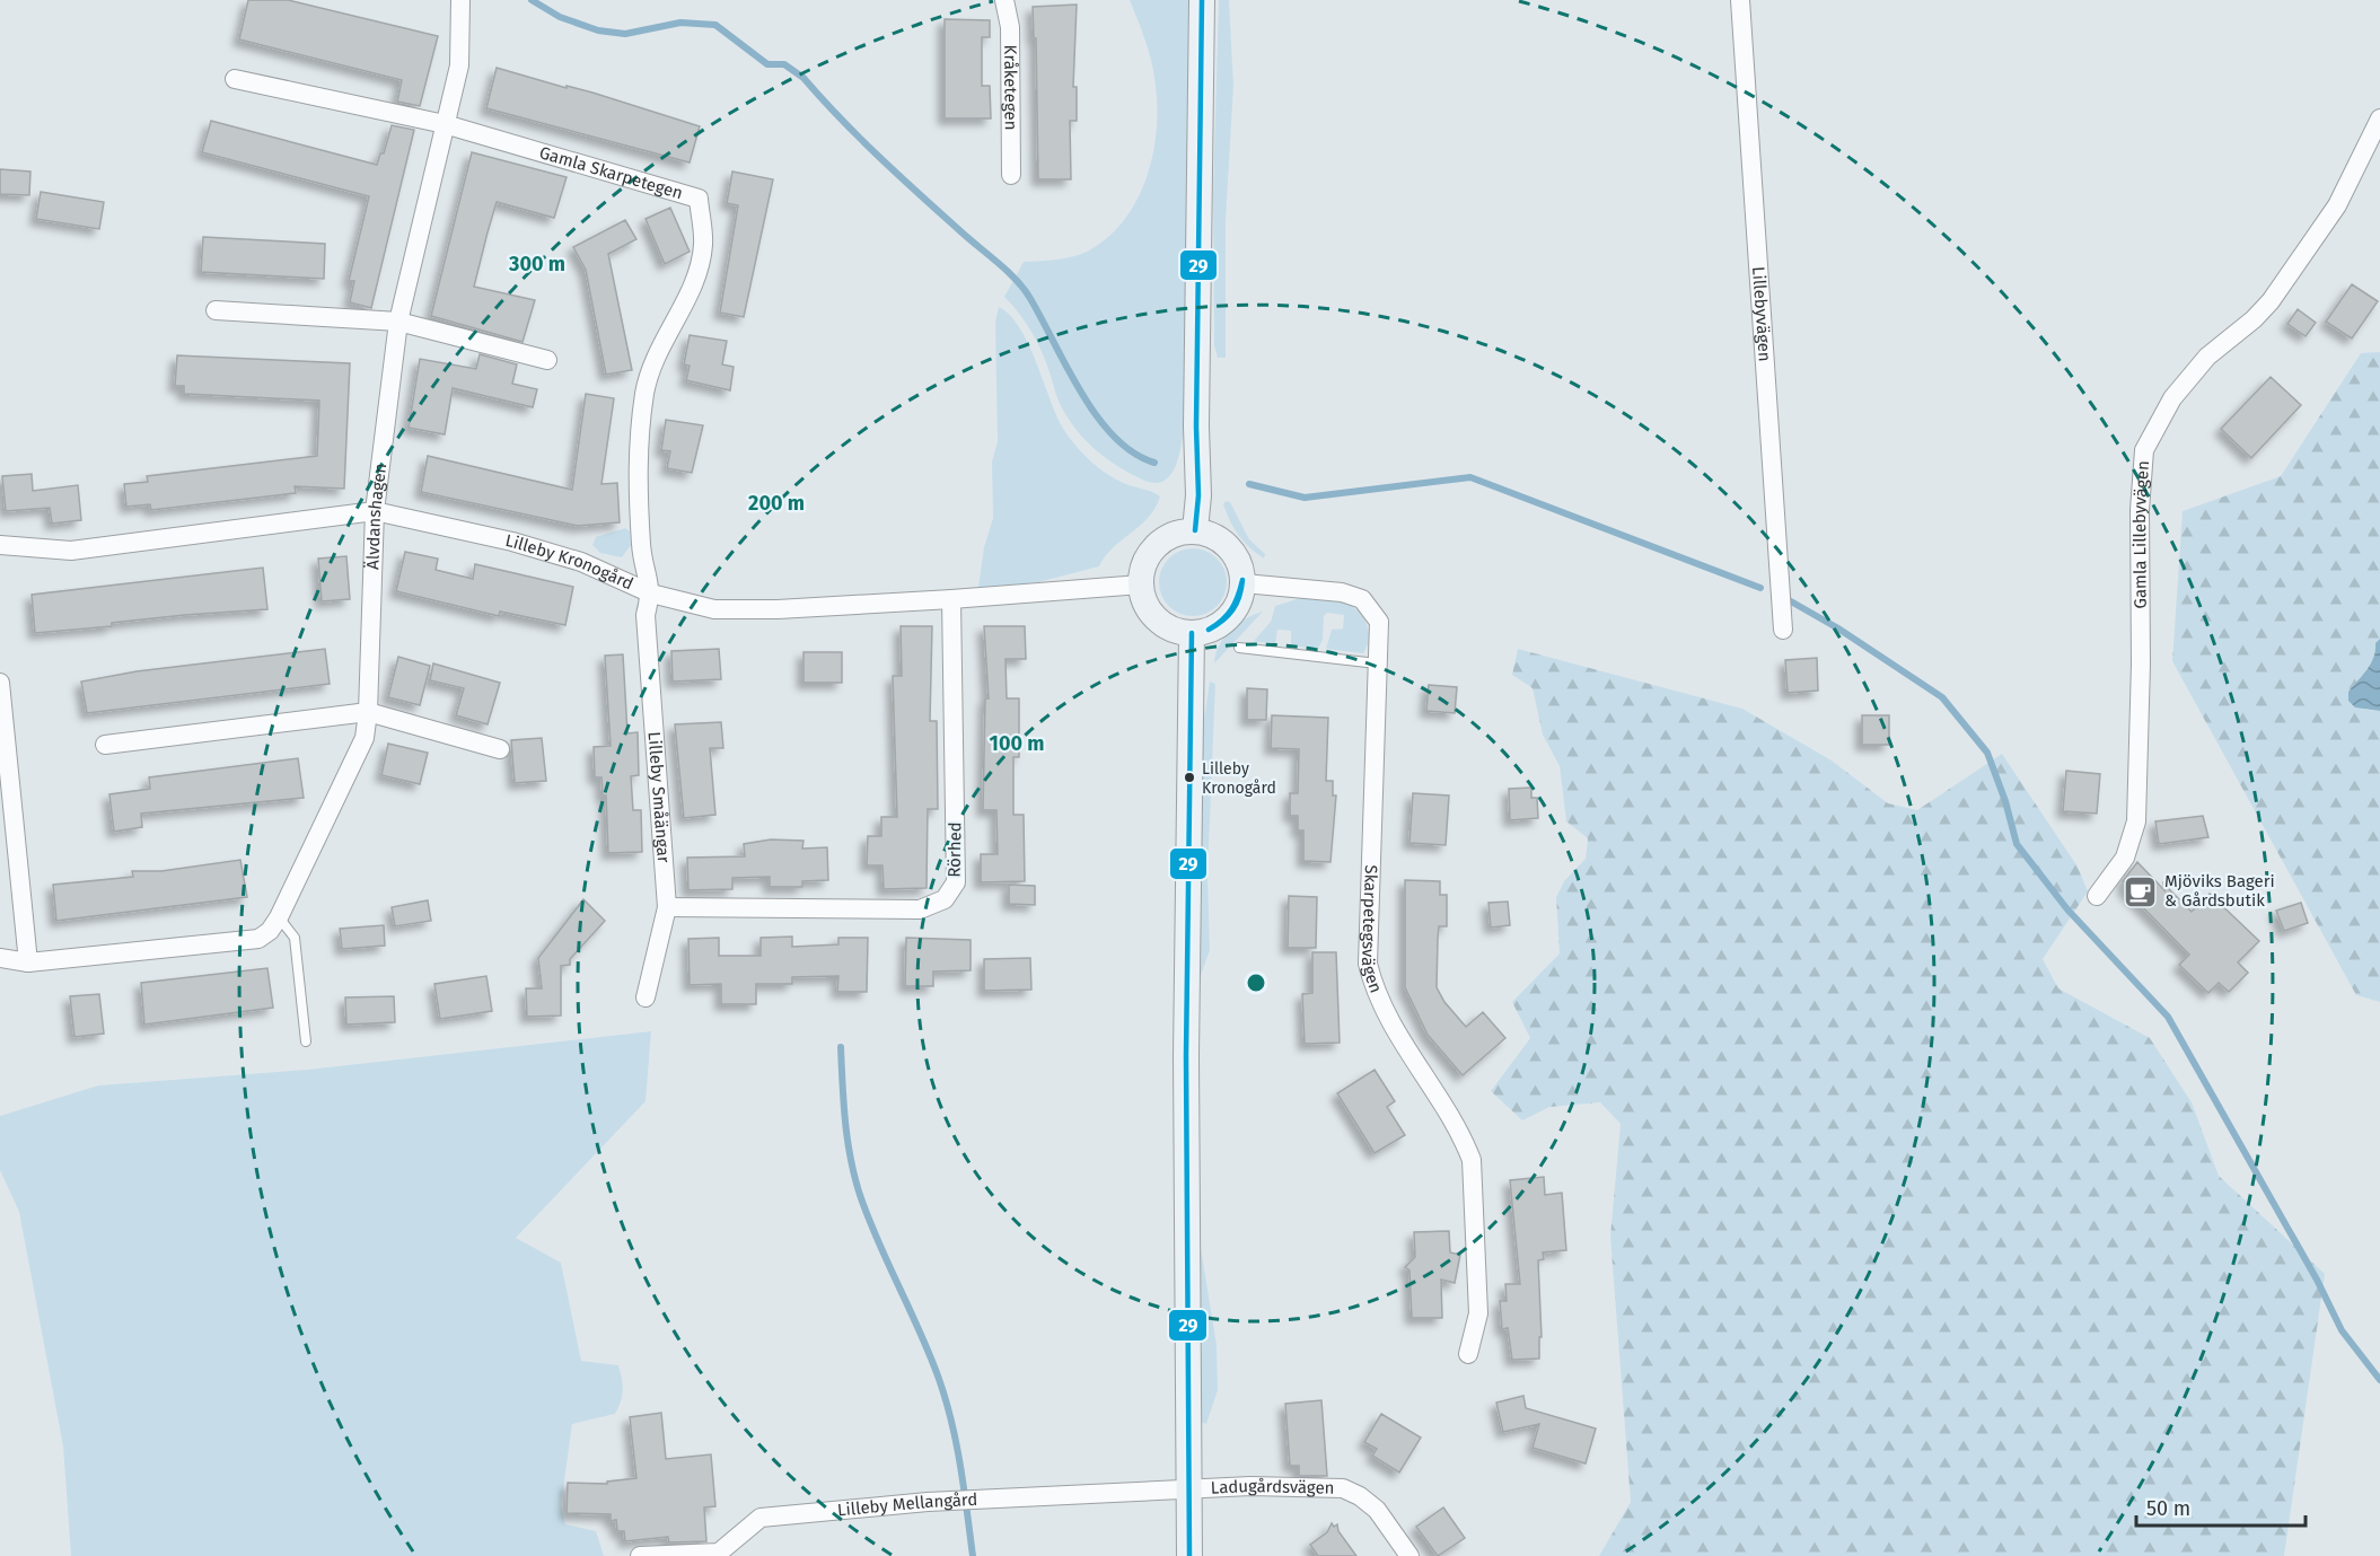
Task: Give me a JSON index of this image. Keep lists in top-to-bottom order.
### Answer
{
  "streets": {
    "street": [
      "Kråketegen",
      "Gamla Skarpetegen",
      "Lillebyvägen",
      "Älvdanshagen",
      "Gamla Lillebyvägen",
      "Lilleby Kronogård",
      "Lilleby Småängar",
      "Rörhed",
      "Skarpetegsvägen",
      "Ladugårdsvägen",
      "Lilleby Mellangård"
    ]
  },
  "crossings": [
    ["Gamla Skarpetegen", "Älvdanshagen"],
    ["Gamla Skarpetegen", "Lilleby Kronogård"],
    ["Gamla Skarpetegen", "Lilleby Småängar"],
    ["Älvdanshagen", "Lilleby Kronogård"],
    ["Lilleby Kronogård", "Lilleby Småängar"],
    ["Lilleby Kronogård", "Rörhed"],
    ["Lilleby Kronogård", "Skarpetegsvägen"],
    ["Lilleby Småängar", "Rörhed"],
    ["Ladugårdsvägen", "Lilleby Mellangård"]
  ],
  "places": {
    "other": ["Lilleby Kronogård"],
    "cafe": ["Mjöviks Bageri & Gårdsbutik"]
  },
  "lines": ["transit line 29"],
  "scale_bar": "50 m",
  "rings": ["300 m", "200 m", "100 m"]
}
